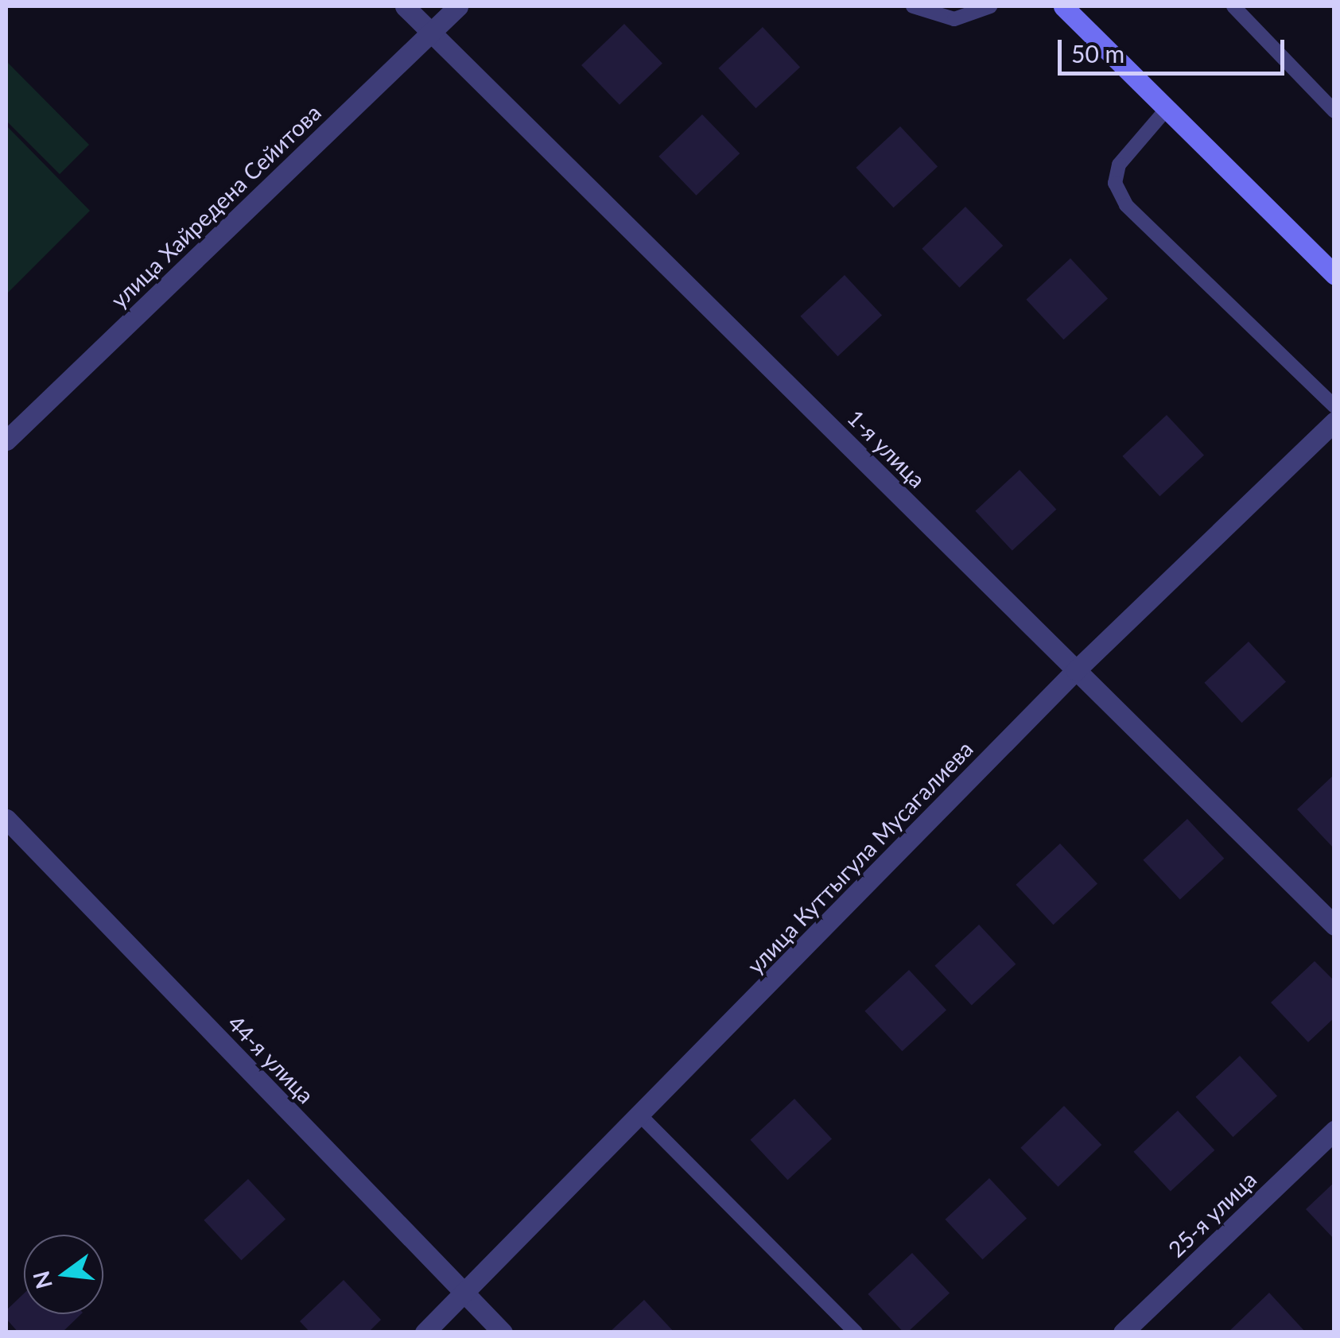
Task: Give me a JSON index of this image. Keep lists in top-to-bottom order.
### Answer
{
  "streets": {
    "street": [
      "улица Хайредена Сейитова",
      "1-я улица",
      "улица Куттыгула Мусагалиева",
      "44-я улица",
      "25-я улица"
    ]
  },
  "crossings": [
    ["улица Хайредена Сейитова", "1-я улица"],
    ["1-я улица", "улица Куттыгула Мусагалиева"],
    ["улица Куттыгула Мусагалиева", "44-я улица"]
  ],
  "scale_bar": "50 m",
  "north": "left"
}
